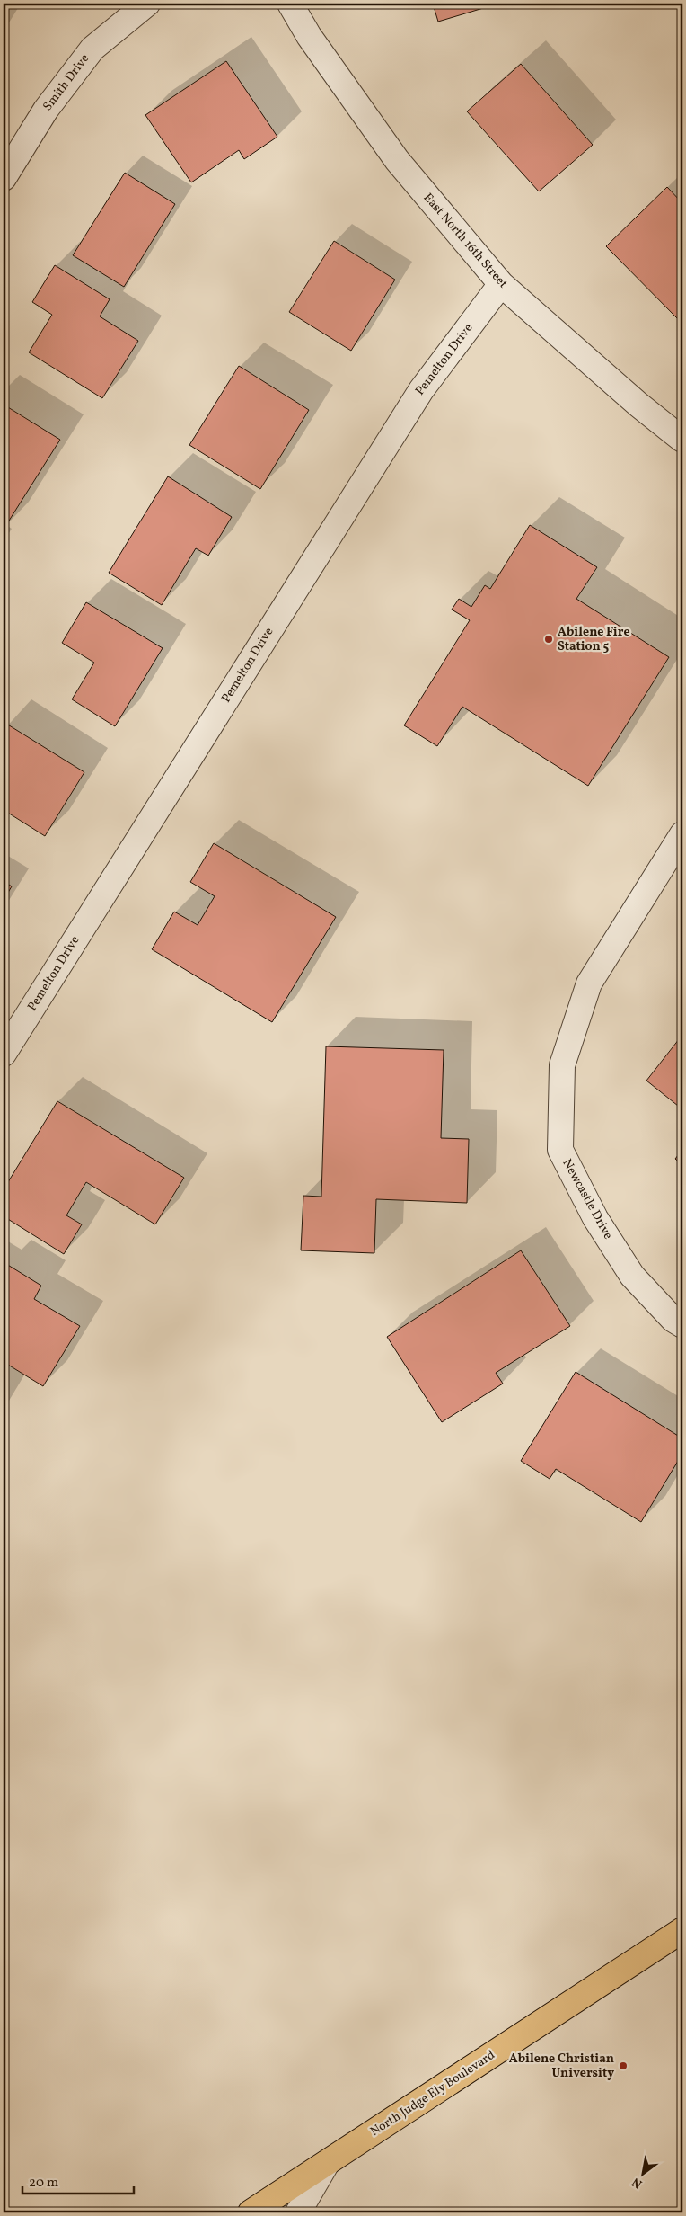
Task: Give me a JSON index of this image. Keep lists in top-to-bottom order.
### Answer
{
  "streets": {
    "main road": ["North Judge Ely Boulevard"],
    "street": [
      "Smith Drive",
      "East North 16th Street",
      "Pemelton Drive",
      "Newcastle Drive"
    ]
  },
  "crossings": [
    ["East North 16th Street", "Pemelton Drive"]
  ],
  "places": ["Abilene Fire Station 5", "Abilene Christian University"],
  "scale_bar": "20 m",
  "north": "bottom left"
}
